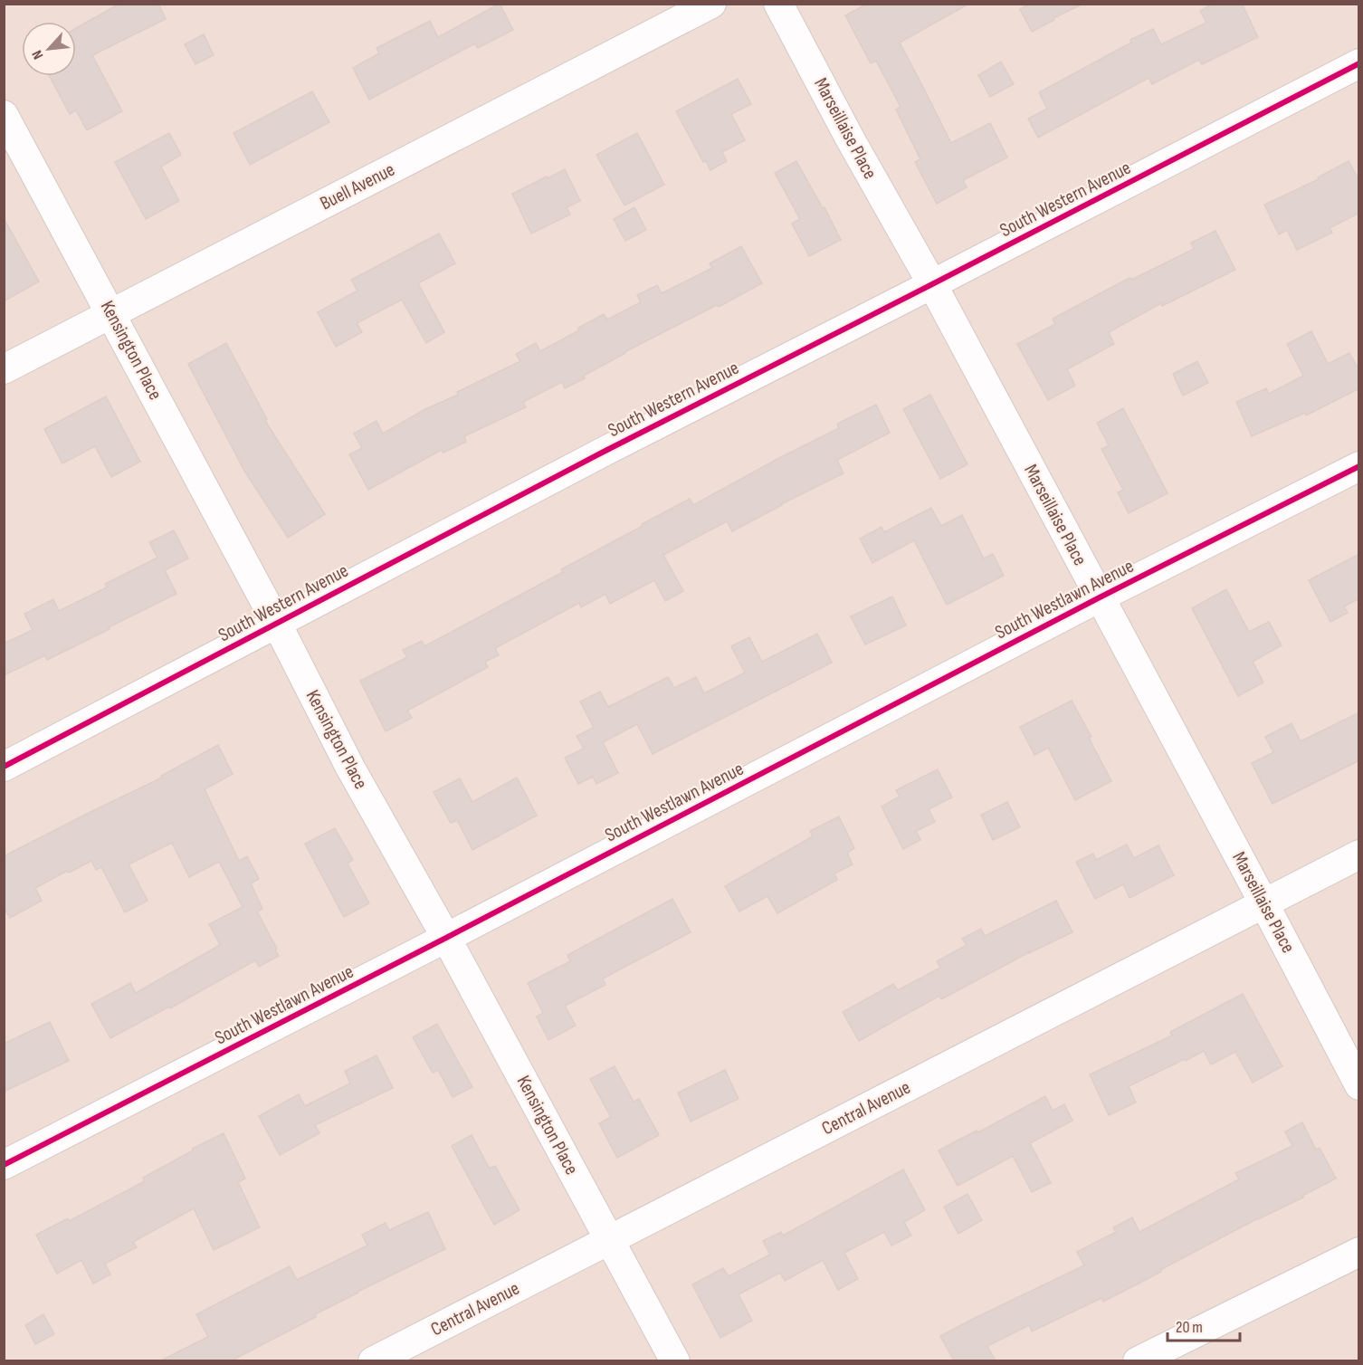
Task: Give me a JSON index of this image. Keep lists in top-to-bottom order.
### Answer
{
  "streets": {
    "street": [
      "Marseillaise Place",
      "Buell Avenue",
      "South Western Avenue",
      "Kensington Place",
      "South Westlawn Avenue",
      "Central Avenue"
    ]
  },
  "crossings": [
    ["Marseillaise Place", "South Western Avenue"],
    ["Marseillaise Place", "South Westlawn Avenue"],
    ["Marseillaise Place", "Central Avenue"],
    ["Buell Avenue", "Kensington Place"],
    ["South Western Avenue", "Kensington Place"],
    ["Kensington Place", "South Westlawn Avenue"],
    ["Kensington Place", "Central Avenue"]
  ],
  "scale_bar": "20 m",
  "north": "bottom left"
}
